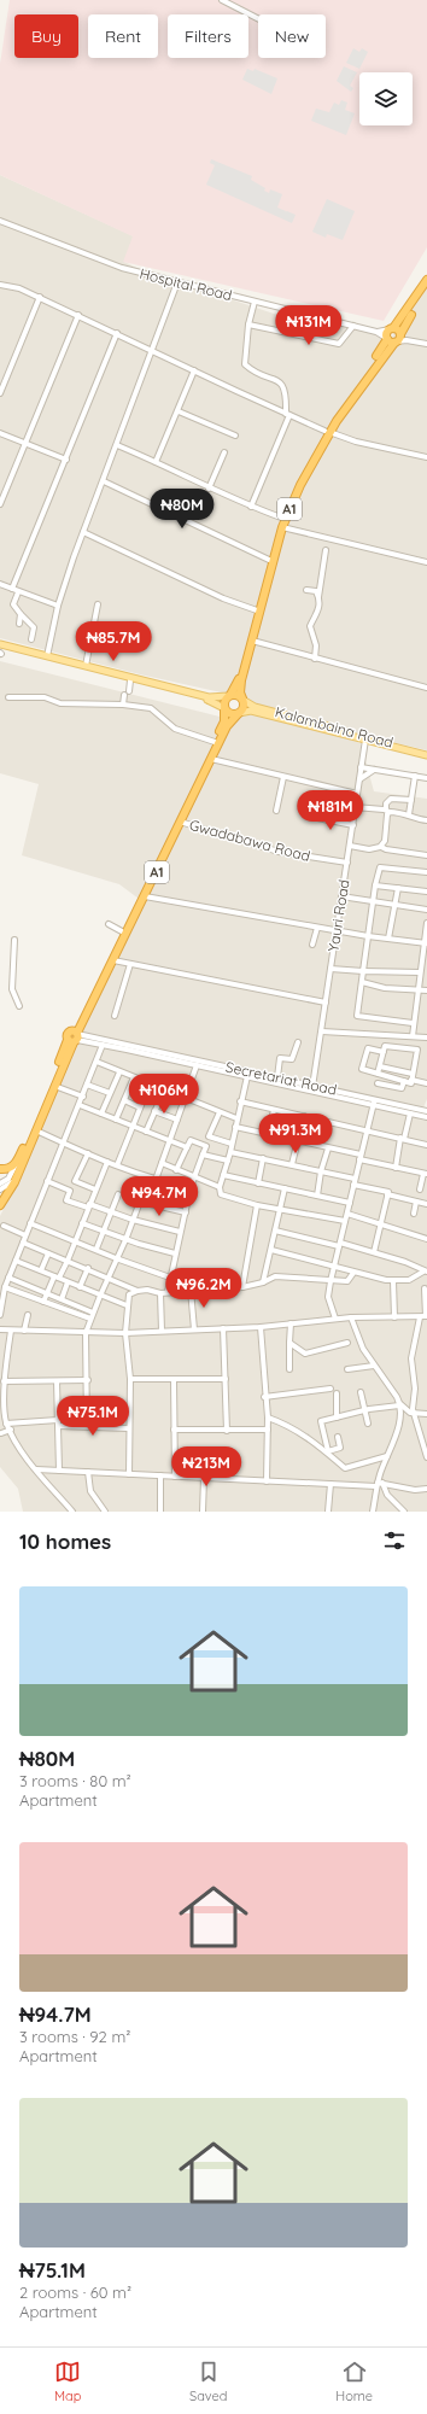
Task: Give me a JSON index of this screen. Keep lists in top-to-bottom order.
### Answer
{
  "streets": {
    "highway": ["A1"],
    "main road": ["Kalambaina Road"],
    "street": [
      "Hospital Road",
      "Gwadabawa Road",
      "Yauri Road",
      "Secretariat Road"
    ]
  },
  "crossings": [
    ["A1", "Kalambaina Road"],
    ["A1", "Gwadabawa Road"],
    ["A1", "Secretariat Road"],
    ["Gwadabawa Road", "Yauri Road"],
    ["Yauri Road", "Secretariat Road"]
  ],
  "page": {
    "chip": [
      "Buy",
      "Rent",
      "Filters",
      "New"
    ],
    "price": [
      "₦131M",
      "₦80M",
      "₦85.7M",
      "₦181M",
      "₦106M",
      "₦91.3M",
      "₦94.7M",
      "₦96.2M",
      "₦75.1M",
      "₦213M"
    ],
    "heading": "10 homes",
    "list": [
      {
        "name": "₦80M",
        "note": "3 rooms · 80 m² · Apartment"
      },
      {
        "name": "₦94.7M",
        "note": "3 rooms · 92 m² · Apartment"
      },
      {
        "name": "₦75.1M",
        "note": "2 rooms · 60 m² · Apartment"
      }
    ],
    "tabs": ["Map", "Saved", "Home"]
  }
}
